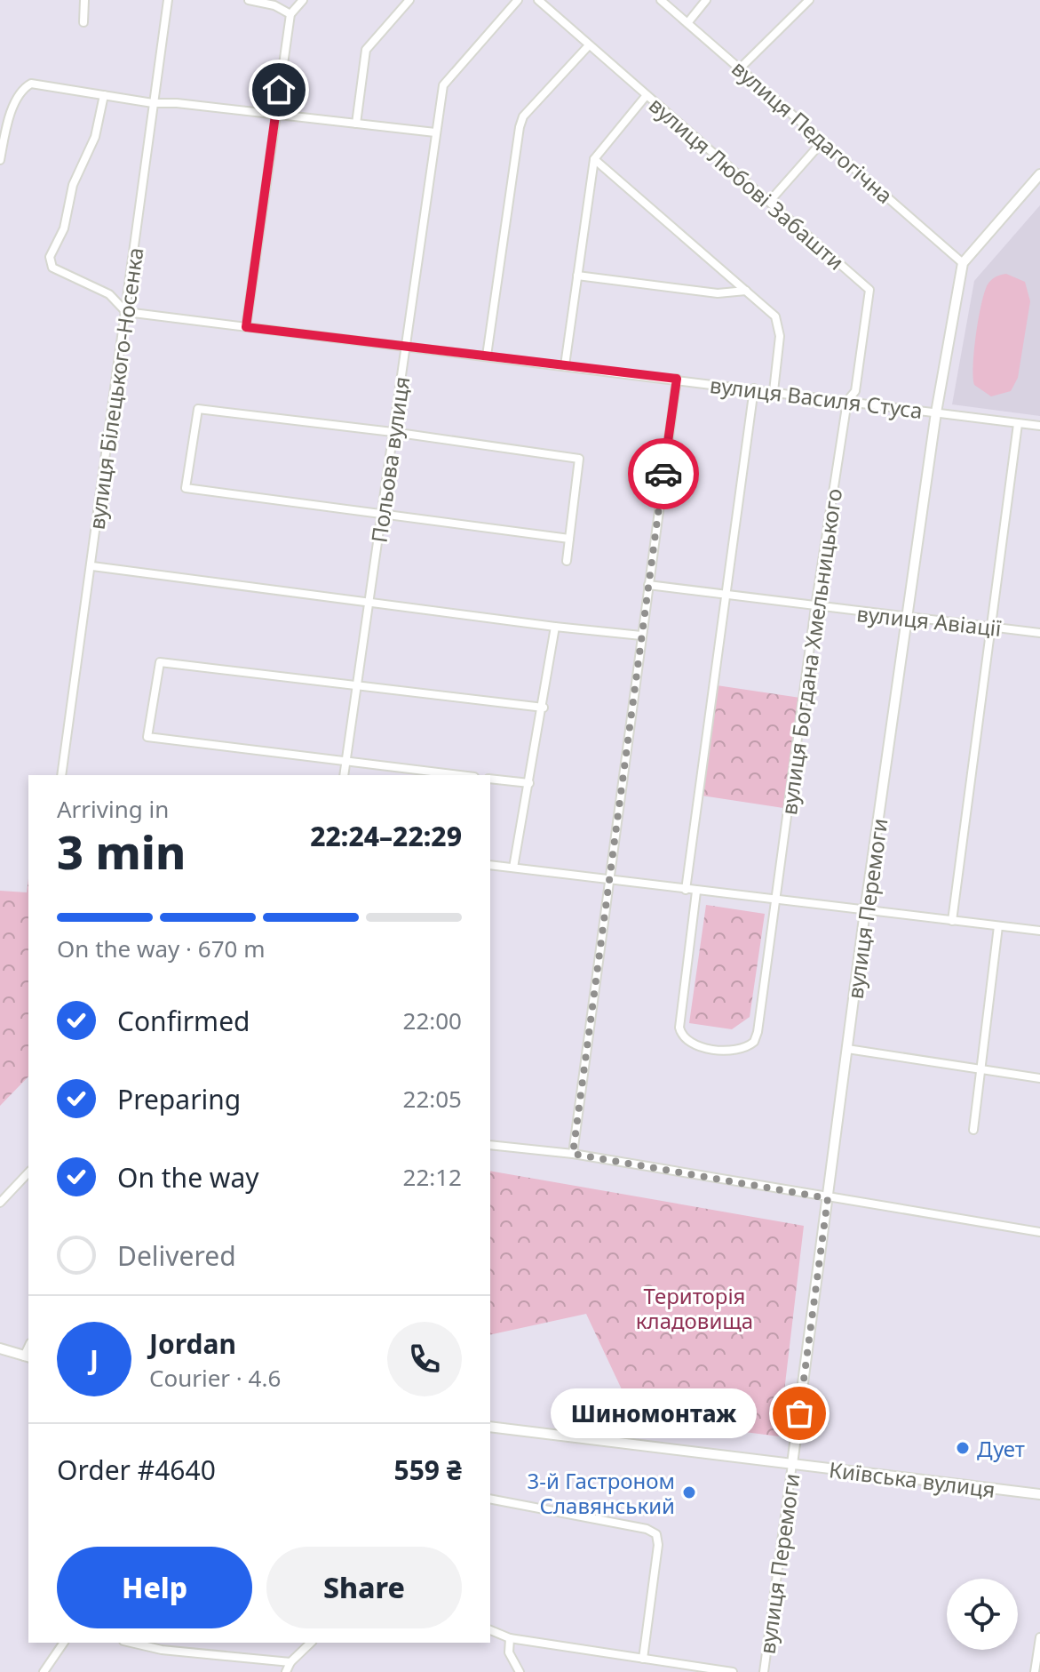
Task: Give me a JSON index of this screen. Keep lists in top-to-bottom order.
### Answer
{
  "streets": {
    "street": [
      "вулиця Педагогічна",
      "вулиця Любові Забашти",
      "вулиця Білецького-Носенка",
      "вулиця Василя Стуса",
      "Польова вулиця",
      "вулиця Авіації",
      "вулиця Богдана Хмельницького",
      "вулиця Перемоги",
      "Київська вулиця"
    ]
  },
  "crossings": [
    ["вулиця Педагогічна", "вулиця Перемоги"],
    ["вулиця Любові Забашти", "вулиця Василя Стуса"],
    ["вулиця Любові Забашти", "вулиця Богдана Хмельницького"],
    ["вулиця Білецького-Носенка", "вулиця Василя Стуса"],
    ["вулиця Василя Стуса", "Польова вулиця"],
    ["вулиця Василя Стуса", "вулиця Богдана Хмельницького"],
    ["вулиця Василя Стуса", "вулиця Перемоги"],
    ["вулиця Авіації", "вулиця Богдана Хмельницького"],
    ["вулиця Авіації", "вулиця Перемоги"],
    ["вулиця Перемоги", "Київська вулиця"]
  ],
  "parks": ["Територія кладовища"],
  "places": ["Шиномонтаж", "Дует", "3-й Гастроном Славянський"],
  "page": {
    "heading": ["3 min", "Arriving in", "22:24–22:29"],
    "panel": [
      "Jordan",
      "Courier · 4.6",
      "Order #4640",
      "559 ₴"
    ],
    "bar": "On the way · 670 m",
    "list": [
      ["Confirmed", "22:00"],
      ["Preparing", "22:05"],
      ["On the way", "22:12"],
      "Delivered"
    ],
    "round": "J",
    "bubble": "Шиномонтаж",
    "buttons": ["Help", "Share"]
  }
}
